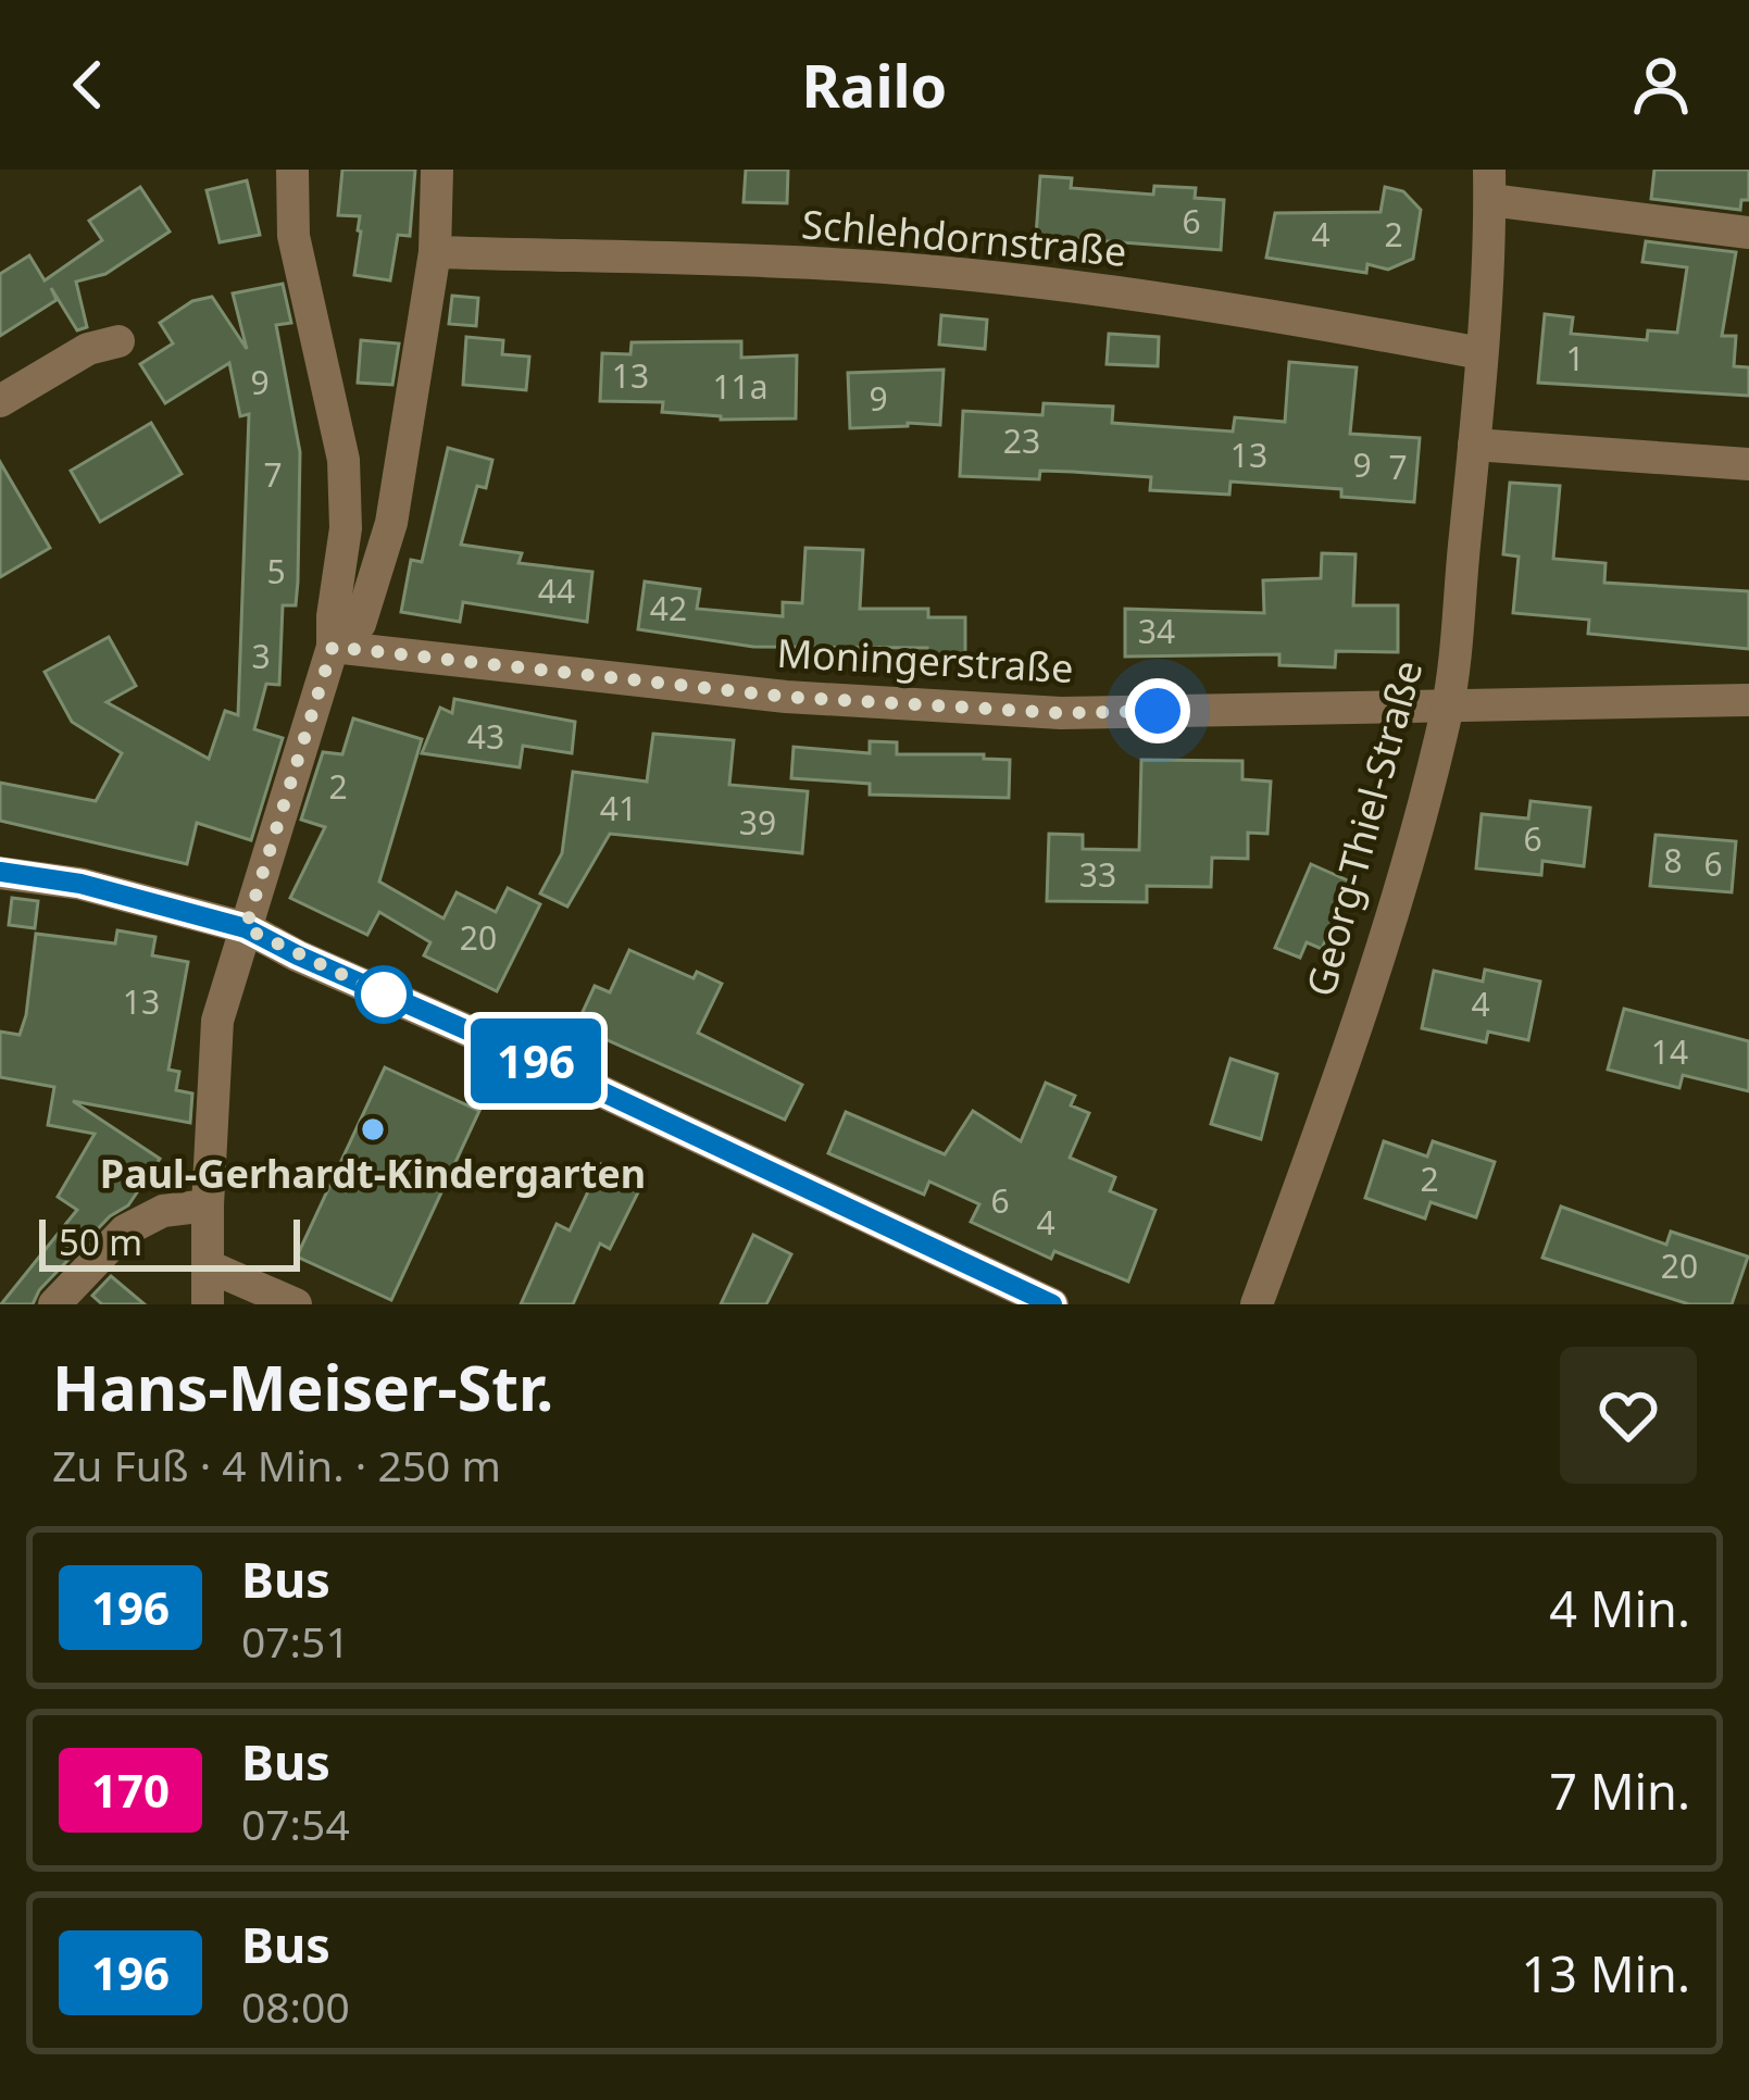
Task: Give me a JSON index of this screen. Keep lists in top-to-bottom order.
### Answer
{
  "streets": {
    "street": ["Schlehdornstraße", "Moningerstraße", "Georg-Thiel-Straße"]
  },
  "crossings": [
    ["Schlehdornstraße", "Georg-Thiel-Straße"],
    ["Moningerstraße", "Georg-Thiel-Straße"]
  ],
  "places": ["Paul-Gerhardt-Kindergarten"],
  "lines": ["bus line 196"],
  "house_numbers": [
    "6",
    "4",
    "2",
    "1",
    "13",
    "9",
    "11a",
    "9",
    "23",
    "13",
    "9",
    "7",
    "7",
    "5",
    "44",
    "42",
    "34",
    "3",
    "43",
    "2",
    "41",
    "39",
    "6",
    "8",
    "6",
    "33",
    "20",
    "13",
    "4",
    "14",
    "2",
    "6",
    "4",
    "20"
  ],
  "scale_bar": "50 m",
  "page": {
    "header": "Railo",
    "on_map": "196",
    "scale": "50 m",
    "heading": ["Hans-Meiser-Str.", "Zu Fuß · 4 Min. · 250 m"],
    "list": [
      {
        "mark": "196",
        "name": "Bus",
        "note": "07:51",
        "value": "4 Min."
      },
      {
        "mark": "170",
        "name": "Bus",
        "note": "07:54",
        "value": "7 Min."
      },
      {
        "mark": "196",
        "name": "Bus",
        "note": "08:00",
        "value": "13 Min."
      }
    ]
  }
}
